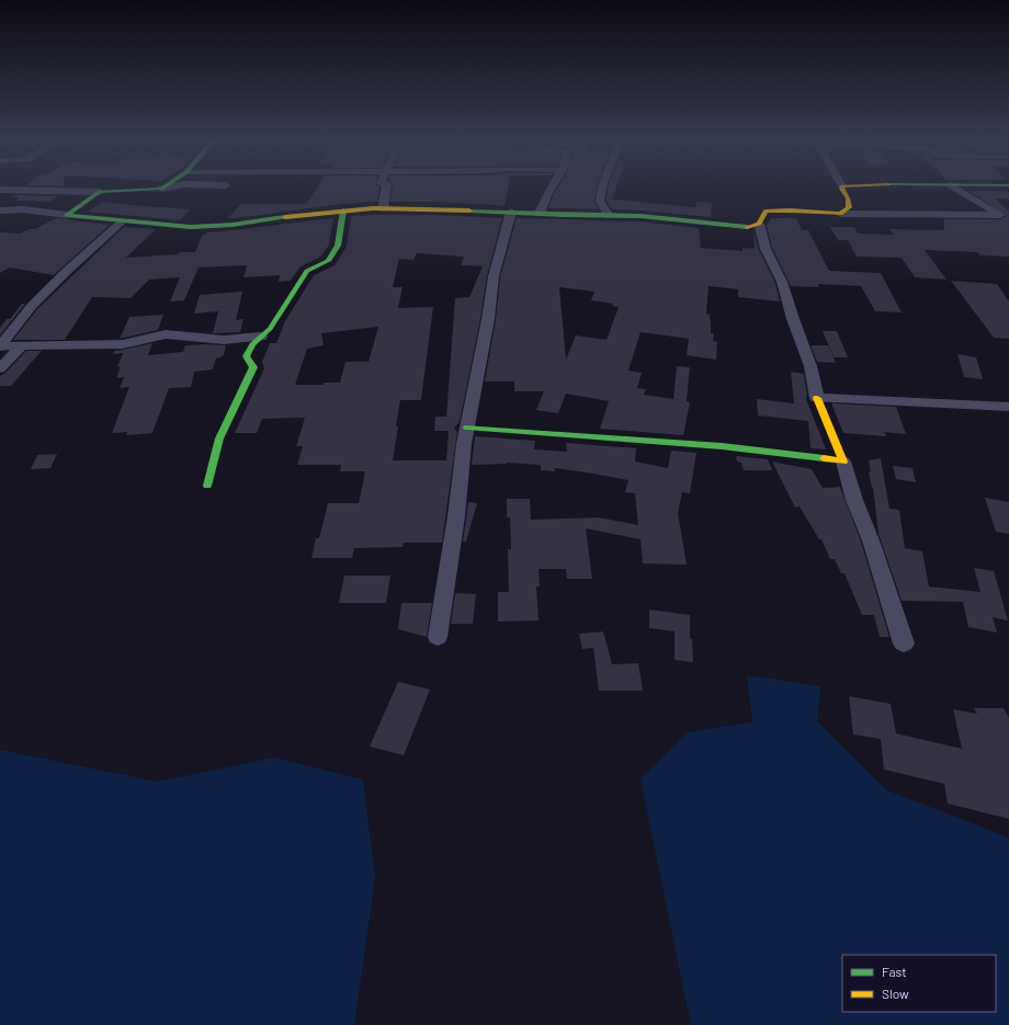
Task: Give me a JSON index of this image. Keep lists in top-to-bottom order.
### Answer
{
  "legend": ["Fast", "Slow"]
}
